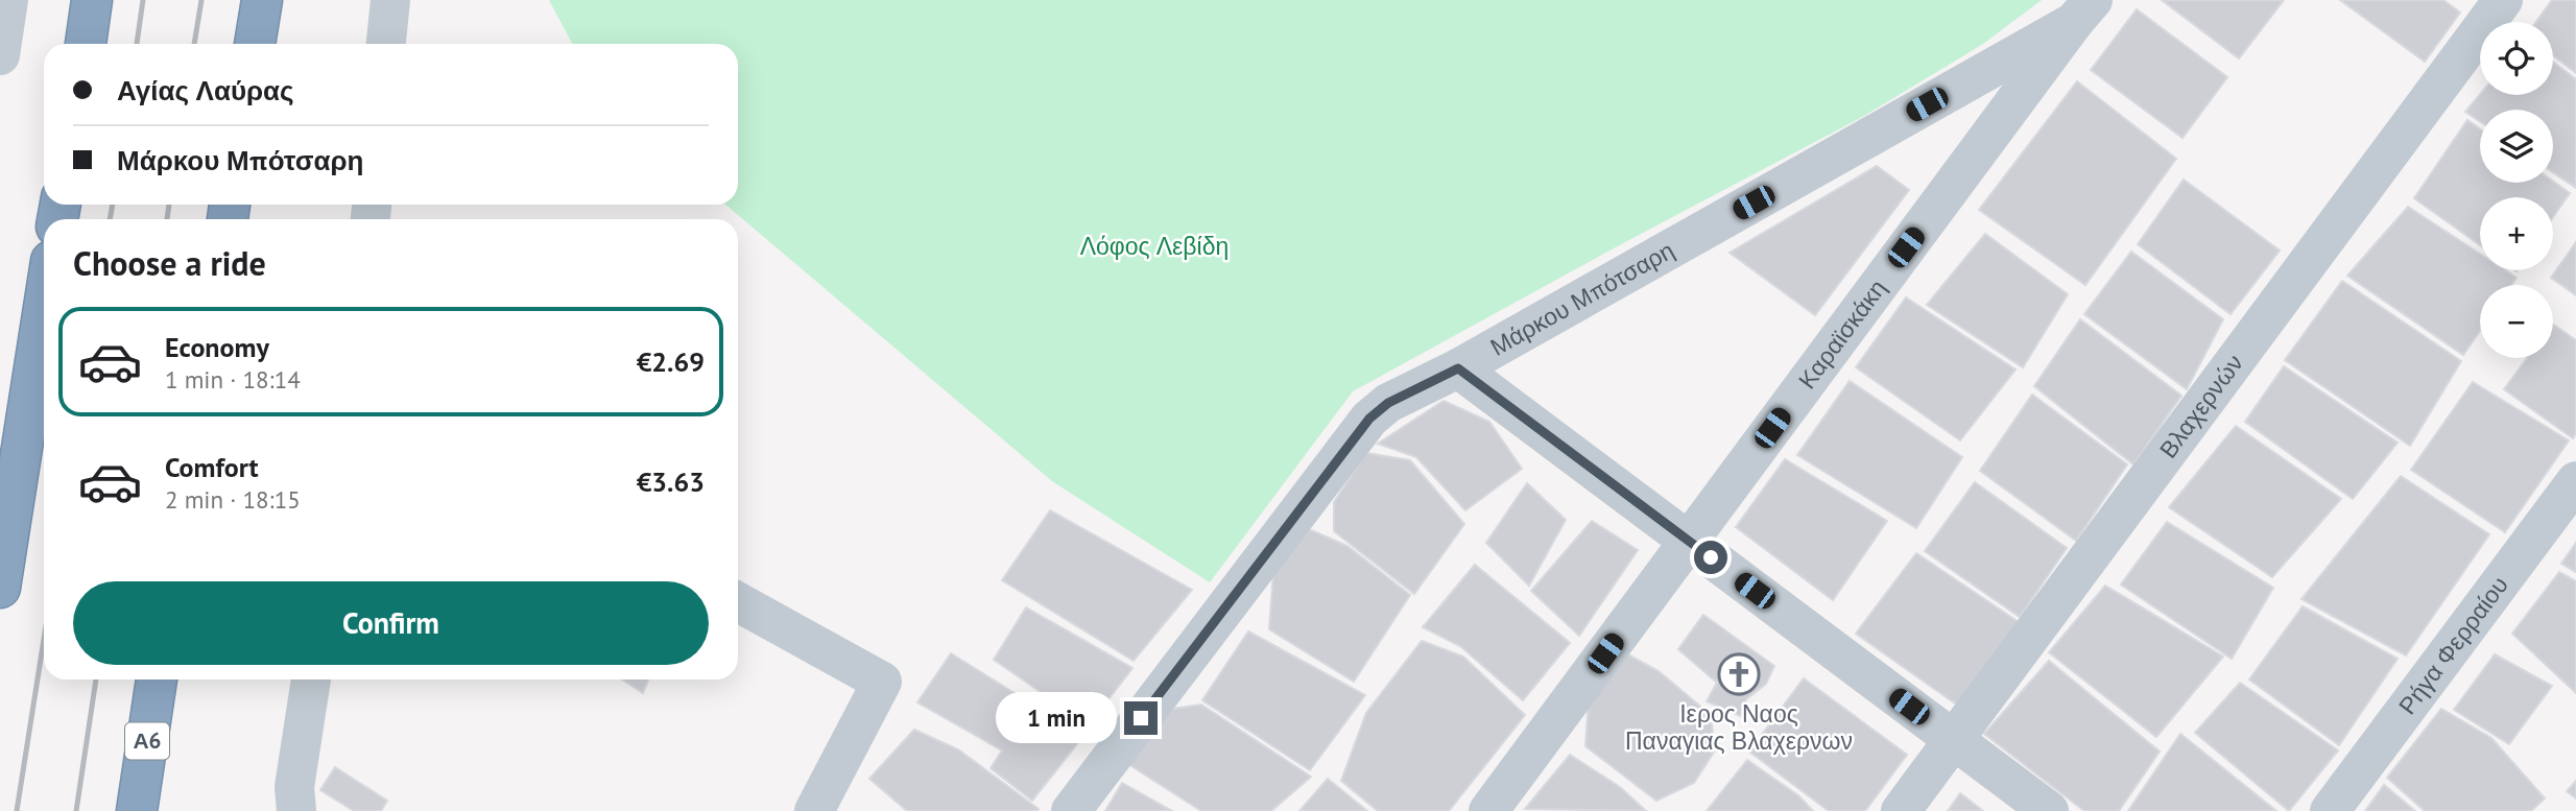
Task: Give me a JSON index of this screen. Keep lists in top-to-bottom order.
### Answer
{
  "streets": {
    "highway": ["Α6"],
    "street": [
      "Μάρκου Μπότσαρη",
      "Καραϊσκάκη",
      "Βλαχερνών",
      "Ρήγα Φερραίου"
    ]
  },
  "crossings": [
    ["Μάρκου Μπότσαρη", "Καραϊσκάκη"]
  ],
  "parks": ["Λόφος Λεβίδη"],
  "places": {
    "church": ["Ιερος Ναος Παναγιας Βλαχερνων"]
  },
  "page": {
    "map_buttons": ["+", "−"],
    "banner": ["Αγίας Λαύρας", "Μάρκου Μπότσαρη"],
    "heading": "Choose a ride",
    "list": [
      {
        "name": "Economy",
        "note": "1 min · 18:14",
        "value": "€2.69"
      },
      {
        "name": "Comfort",
        "note": "2 min · 18:15",
        "value": "€3.63"
      }
    ],
    "buttons": "Confirm",
    "bubble": "1 min"
  }
}
